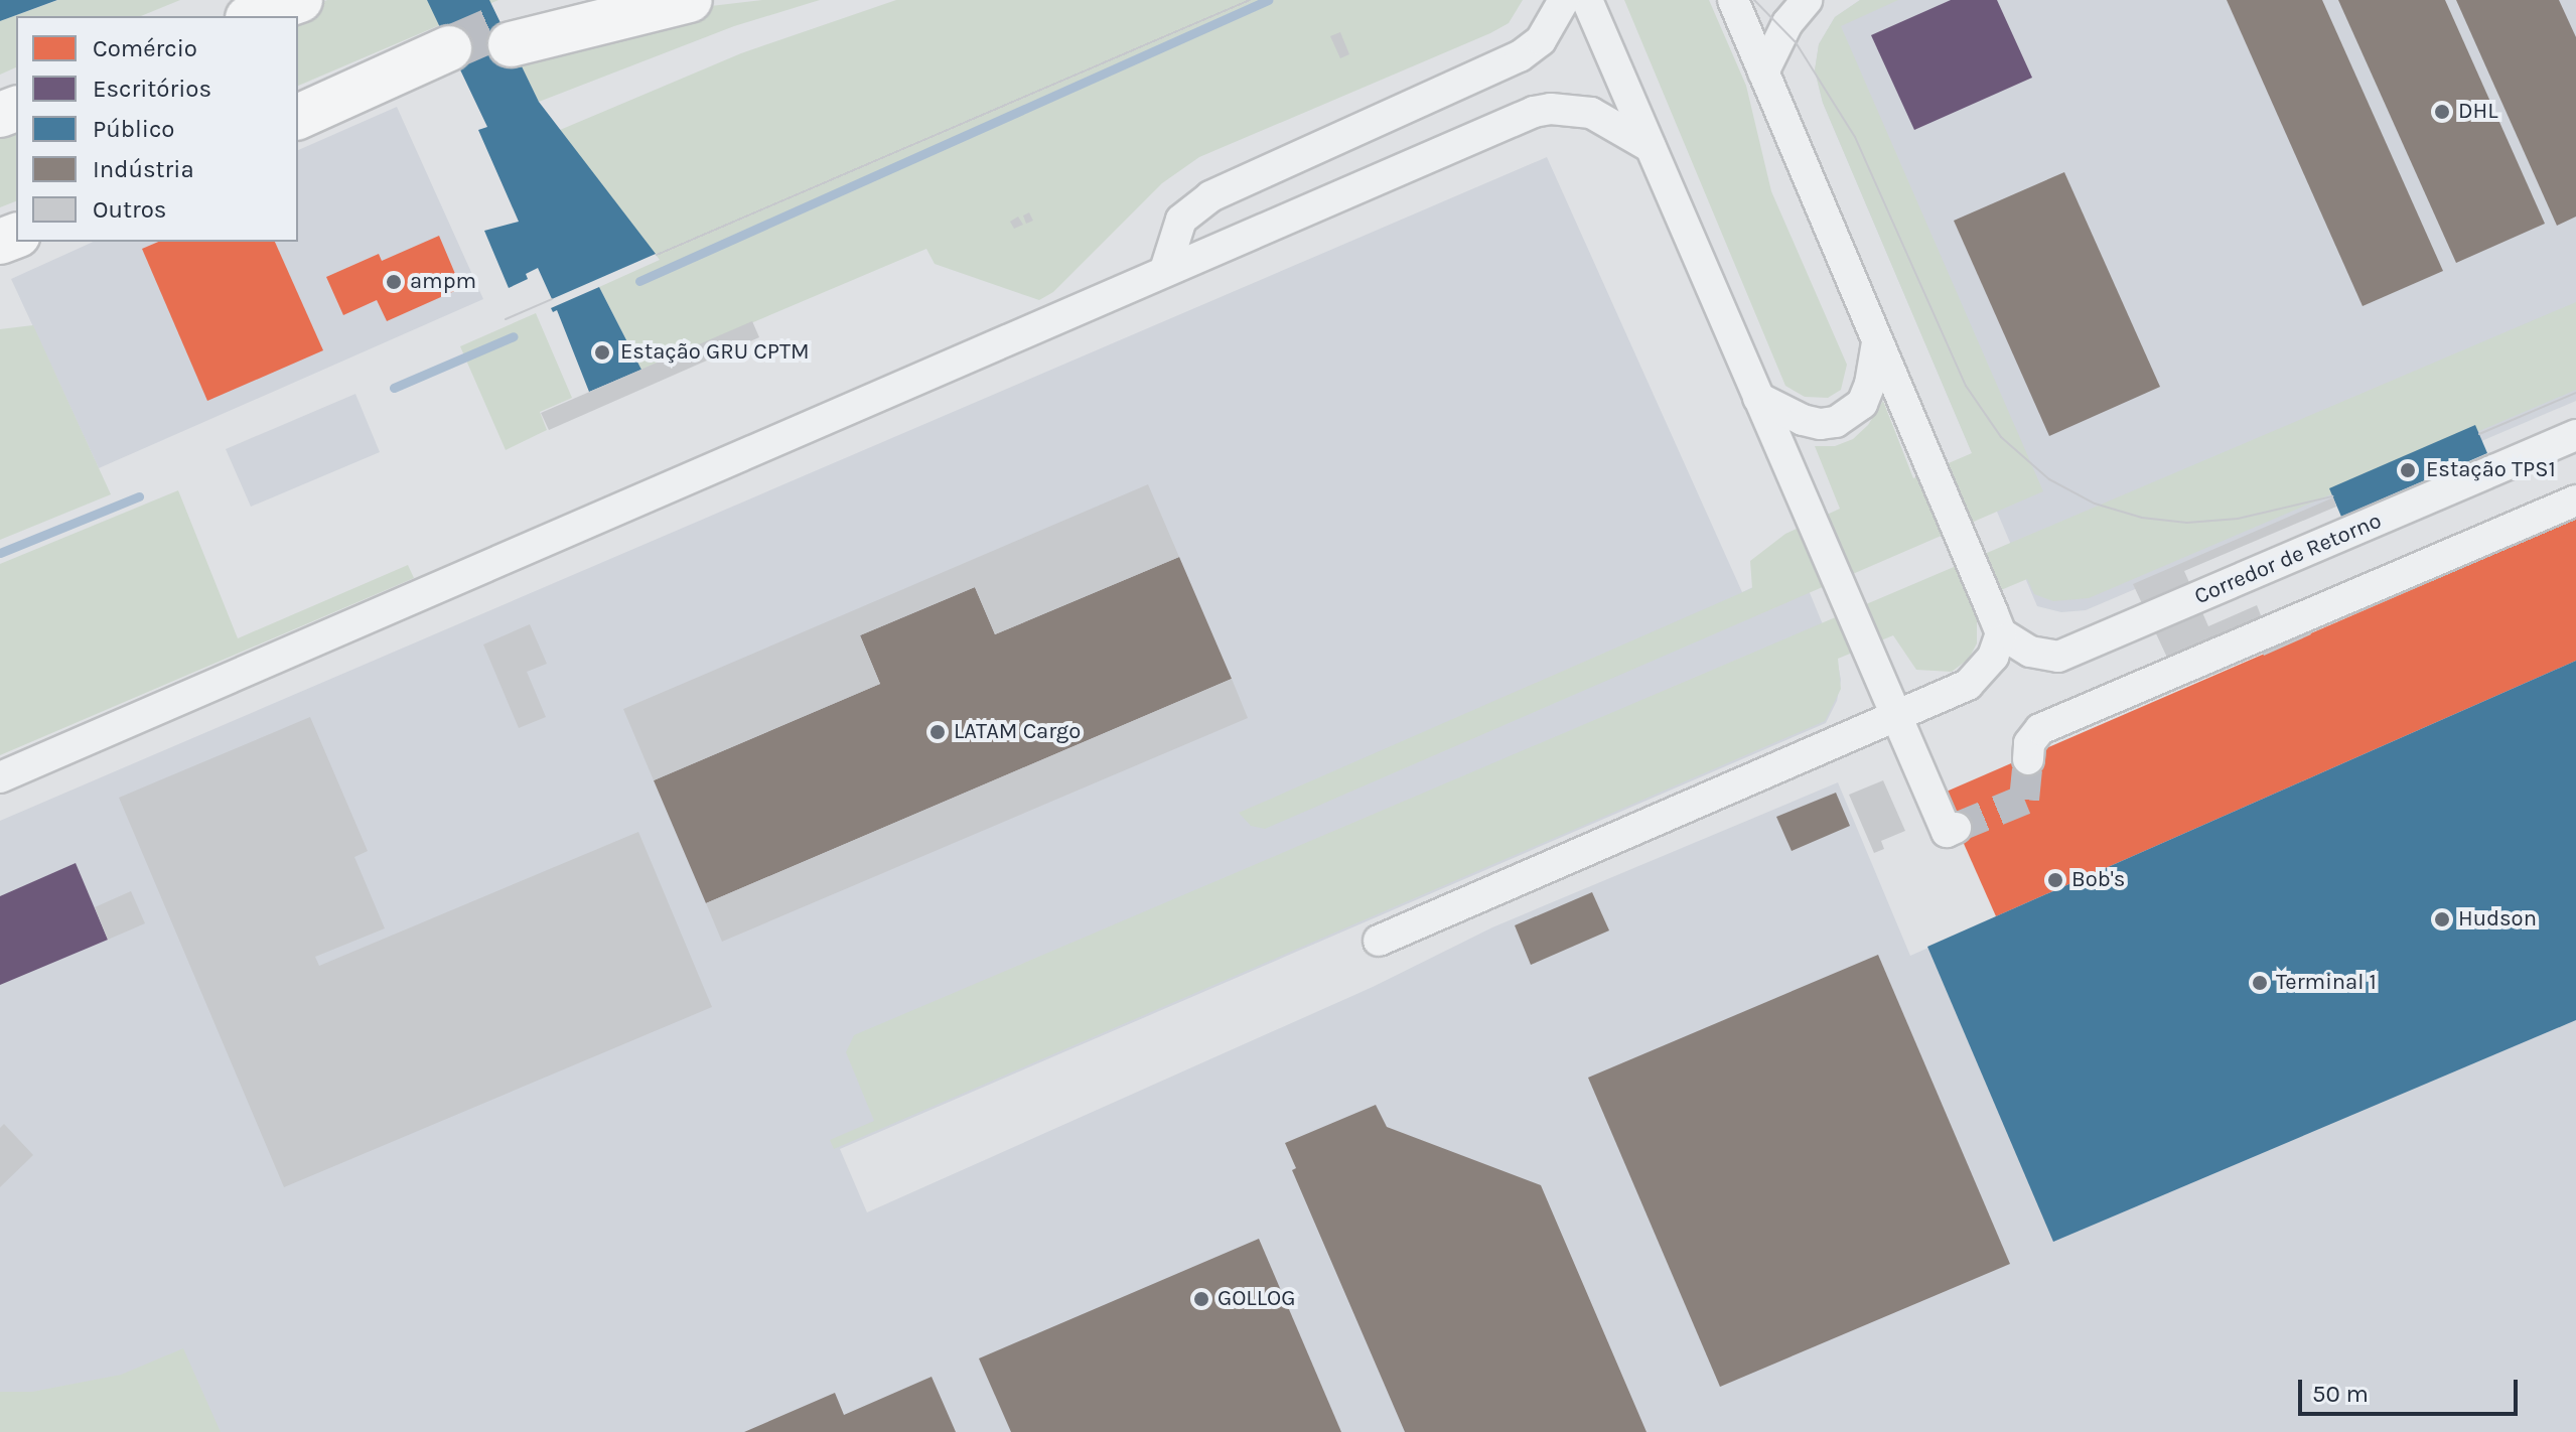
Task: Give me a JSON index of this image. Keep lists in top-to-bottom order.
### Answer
{
  "streets": {
    "street": ["Corredor de Retorno"]
  },
  "places": [
    "DHL",
    "ampm",
    "Estação GRU CPTM",
    "Estação TPS1",
    "LATAM Cargo",
    "Bob's",
    "Hudson",
    "Terminal 1",
    "GOLLOG"
  ],
  "legend": [
    "Comércio",
    "Escritórios",
    "Público",
    "Indústria",
    "Outros"
  ],
  "scale_bar": "50 m"
}
